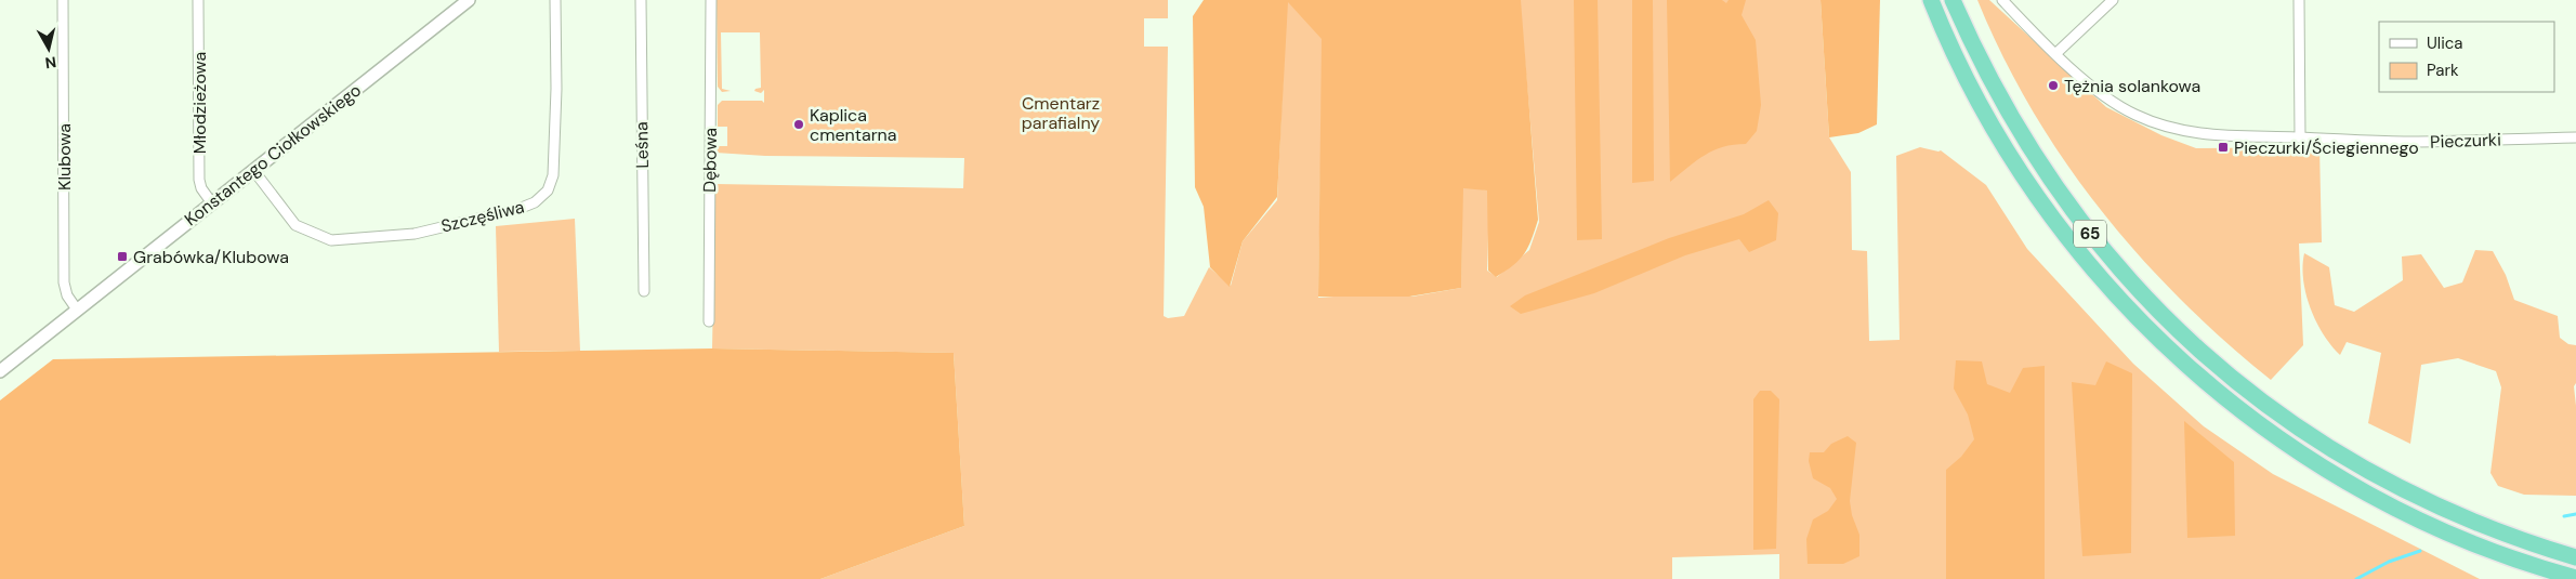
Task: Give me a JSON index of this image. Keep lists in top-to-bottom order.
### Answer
{
  "streets": {
    "highway": ["65"],
    "street": [
      "Młodzieżowa",
      "Pieczurki",
      "Leśna",
      "Konstantego Ciołkowskiego",
      "Klubowa",
      "Dębowa",
      "Szczęśliwa"
    ]
  },
  "crossings": [
    ["Młodzieżowa", "Konstantego Ciołkowskiego"],
    ["Konstantego Ciołkowskiego", "Klubowa"],
    ["Konstantego Ciołkowskiego", "Szczęśliwa"]
  ],
  "parks": ["Cmentarz parafialny"],
  "places": {
    "other": ["Tężnia solankowa", "Kaplica cmentarna"],
    "transit": ["Pieczurki/Ściegiennego", "Grabówka/Klubowa"]
  },
  "legend": ["Ulica", "Park"],
  "north": "bottom"
}
